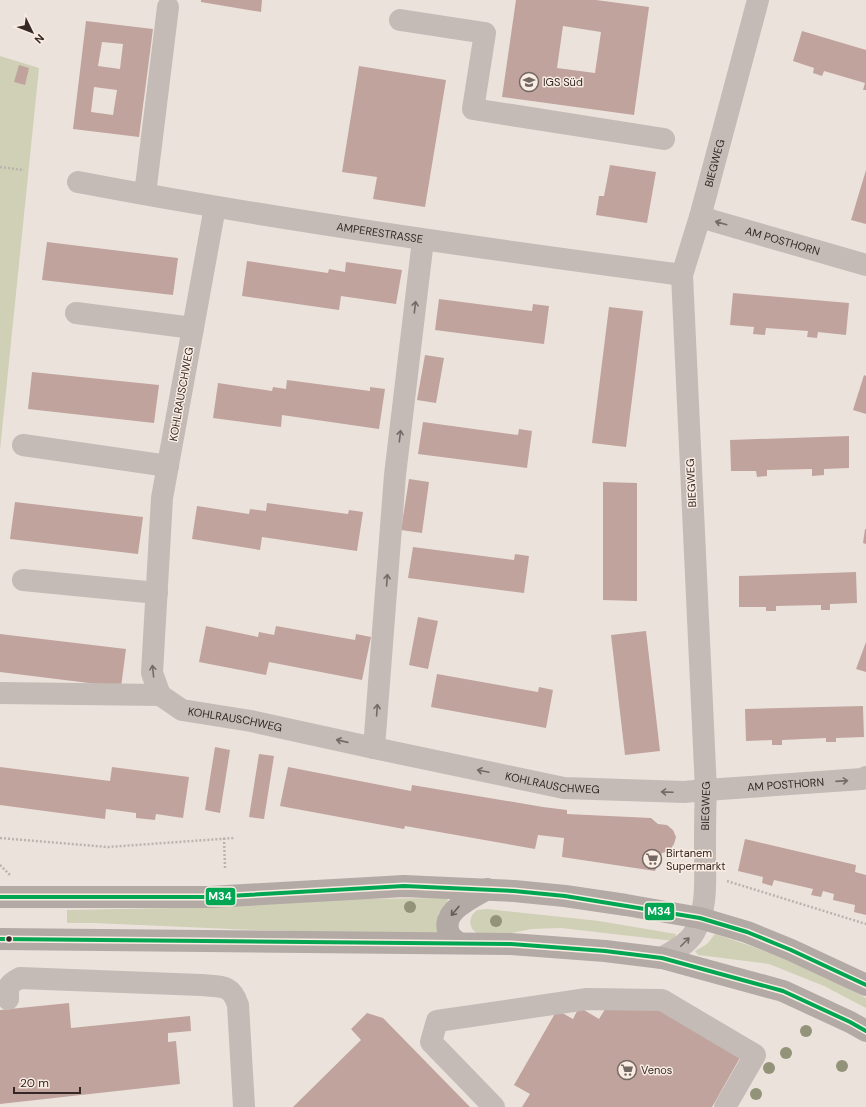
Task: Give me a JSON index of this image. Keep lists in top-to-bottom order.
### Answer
{
  "streets": {
    "street": [
      "BIEGWEG",
      "AMPERESTRASSE",
      "AM POSTHORN",
      "KOHLRAUSCHWEG"
    ]
  },
  "crossings": [
    ["BIEGWEG", "AMPERESTRASSE"],
    ["BIEGWEG", "AM POSTHORN"],
    ["BIEGWEG", "KOHLRAUSCHWEG"],
    ["AMPERESTRASSE", "KOHLRAUSCHWEG"],
    ["AM POSTHORN", "KOHLRAUSCHWEG"]
  ],
  "one_way": ["KOHLRAUSCHWEG"],
  "places": {
    "school or university": ["IGS Süd"],
    "supermarket": ["Birtanem Supermarkt", "Venos"]
  },
  "lines": ["transit line M34"],
  "scale_bar": "20 m",
  "north": "bottom right"
}
